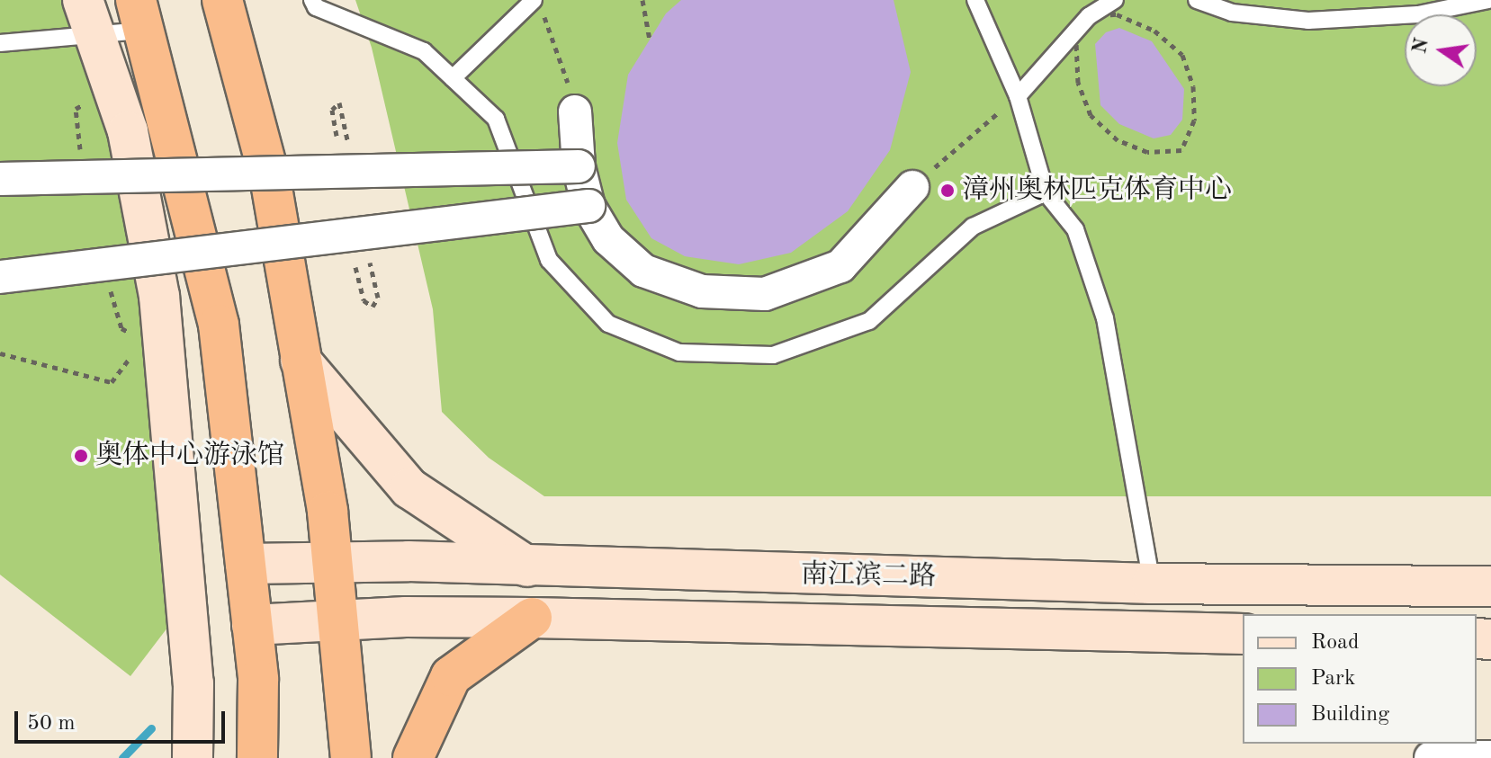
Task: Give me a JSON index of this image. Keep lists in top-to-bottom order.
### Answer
{
  "streets": {
    "street": ["南江滨二路"]
  },
  "places": ["漳州奥林匹克体育中心", "奥体中心游泳馆"],
  "legend": ["Road", "Park", "Building"],
  "scale_bar": "50 m",
  "north": "left"
}
